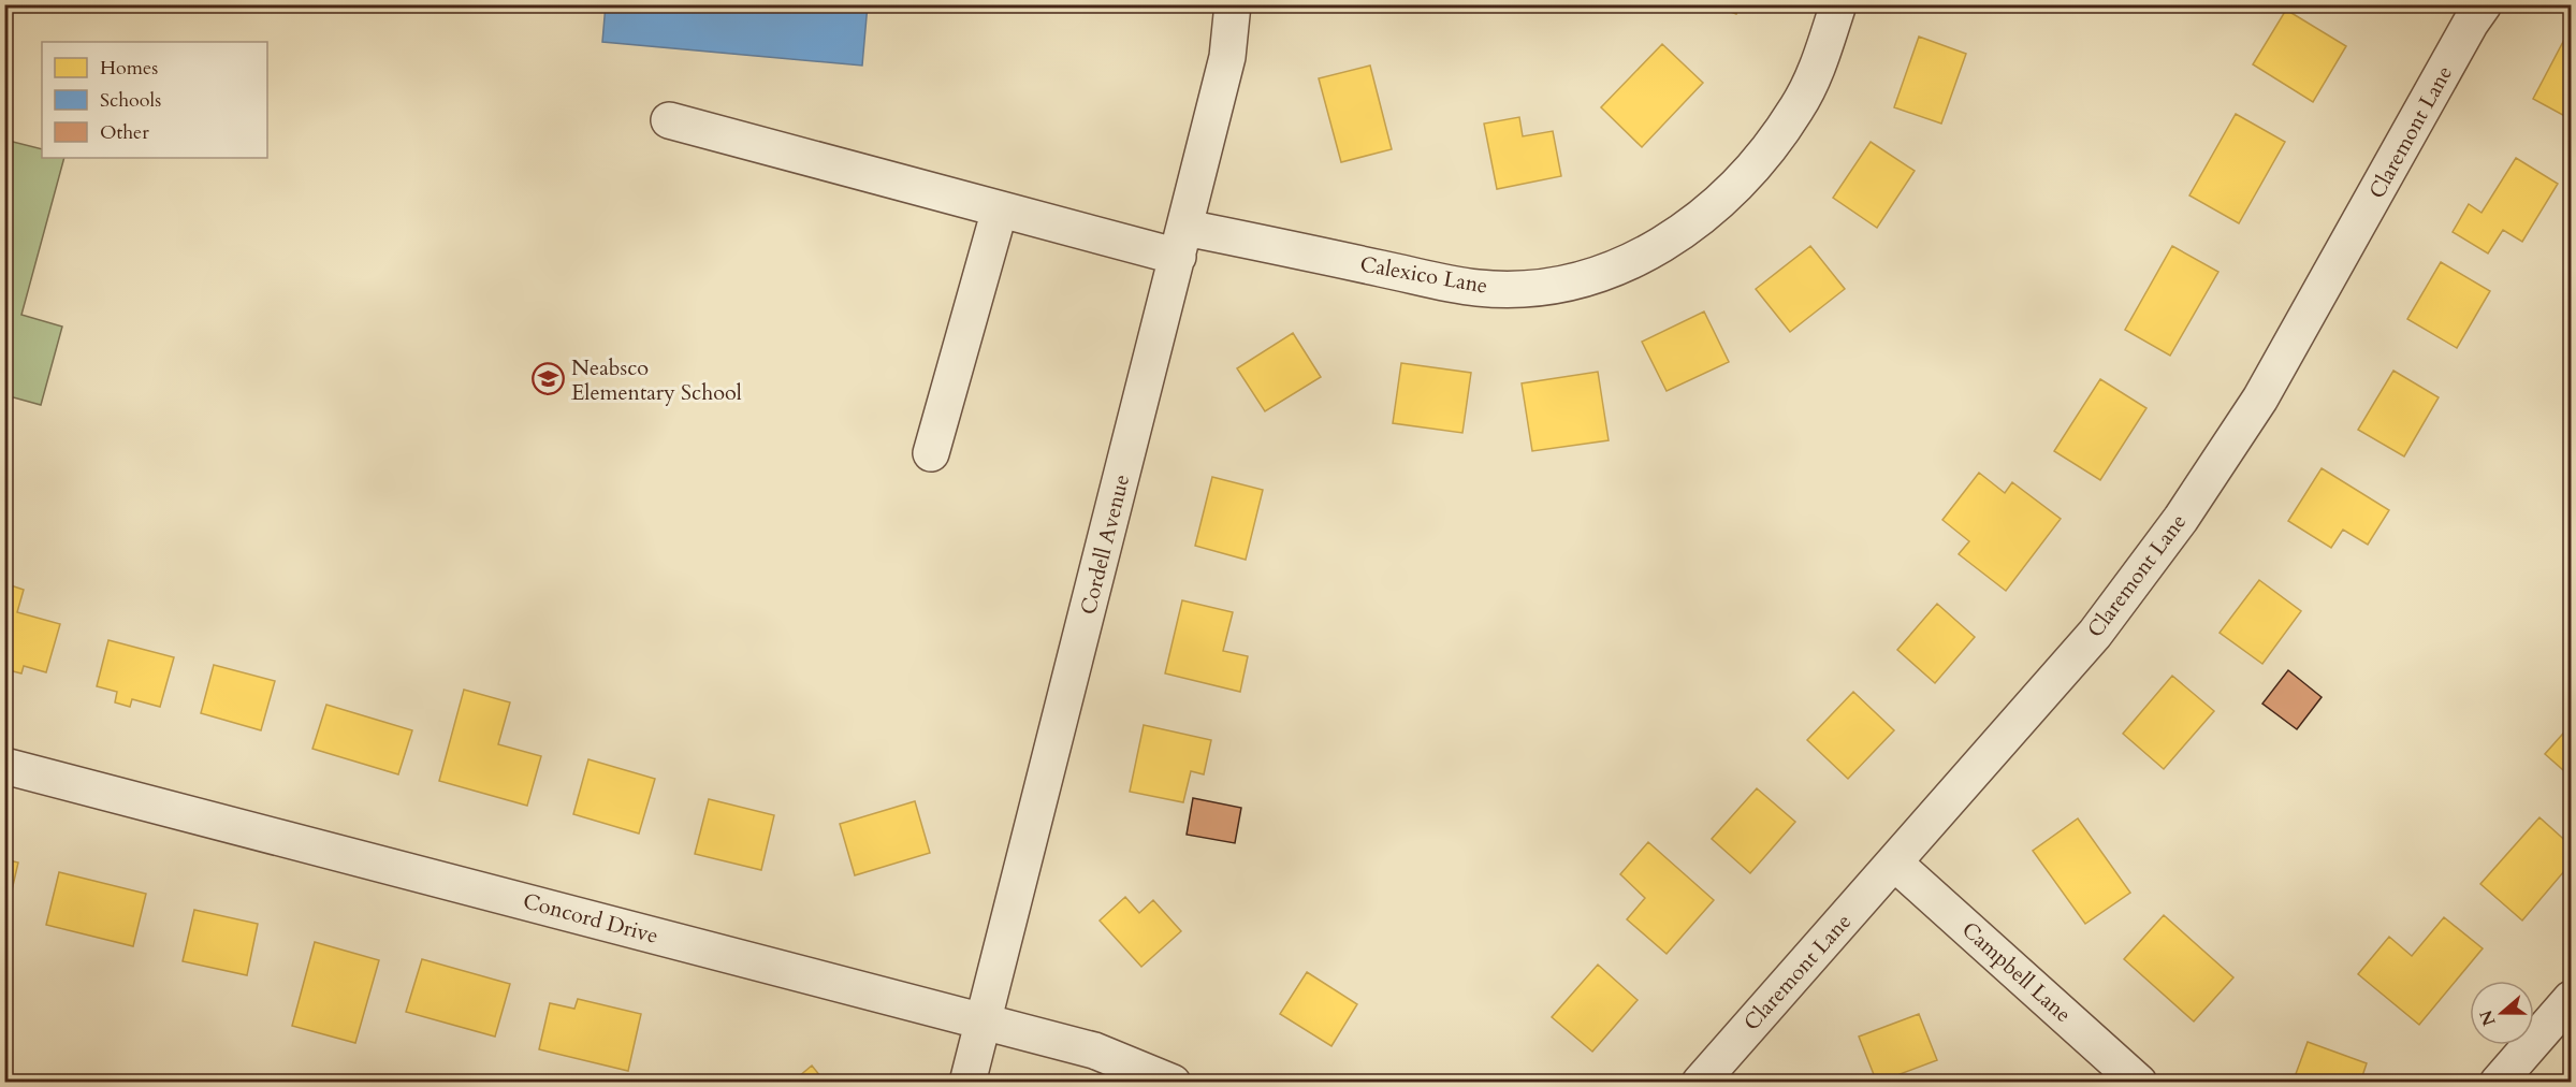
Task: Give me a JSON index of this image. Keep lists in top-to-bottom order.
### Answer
{
  "streets": {
    "street": [
      "Claremont Lane",
      "Calexico Lane",
      "Cordell Avenue",
      "Concord Drive",
      "Campbell Lane"
    ]
  },
  "crossings": [
    ["Claremont Lane", "Campbell Lane"],
    ["Calexico Lane", "Cordell Avenue"],
    ["Cordell Avenue", "Concord Drive"]
  ],
  "places": {
    "school or university": ["Neabsco Elementary School"]
  },
  "legend": ["Homes", "Schools", "Other"],
  "north": "left"
}
